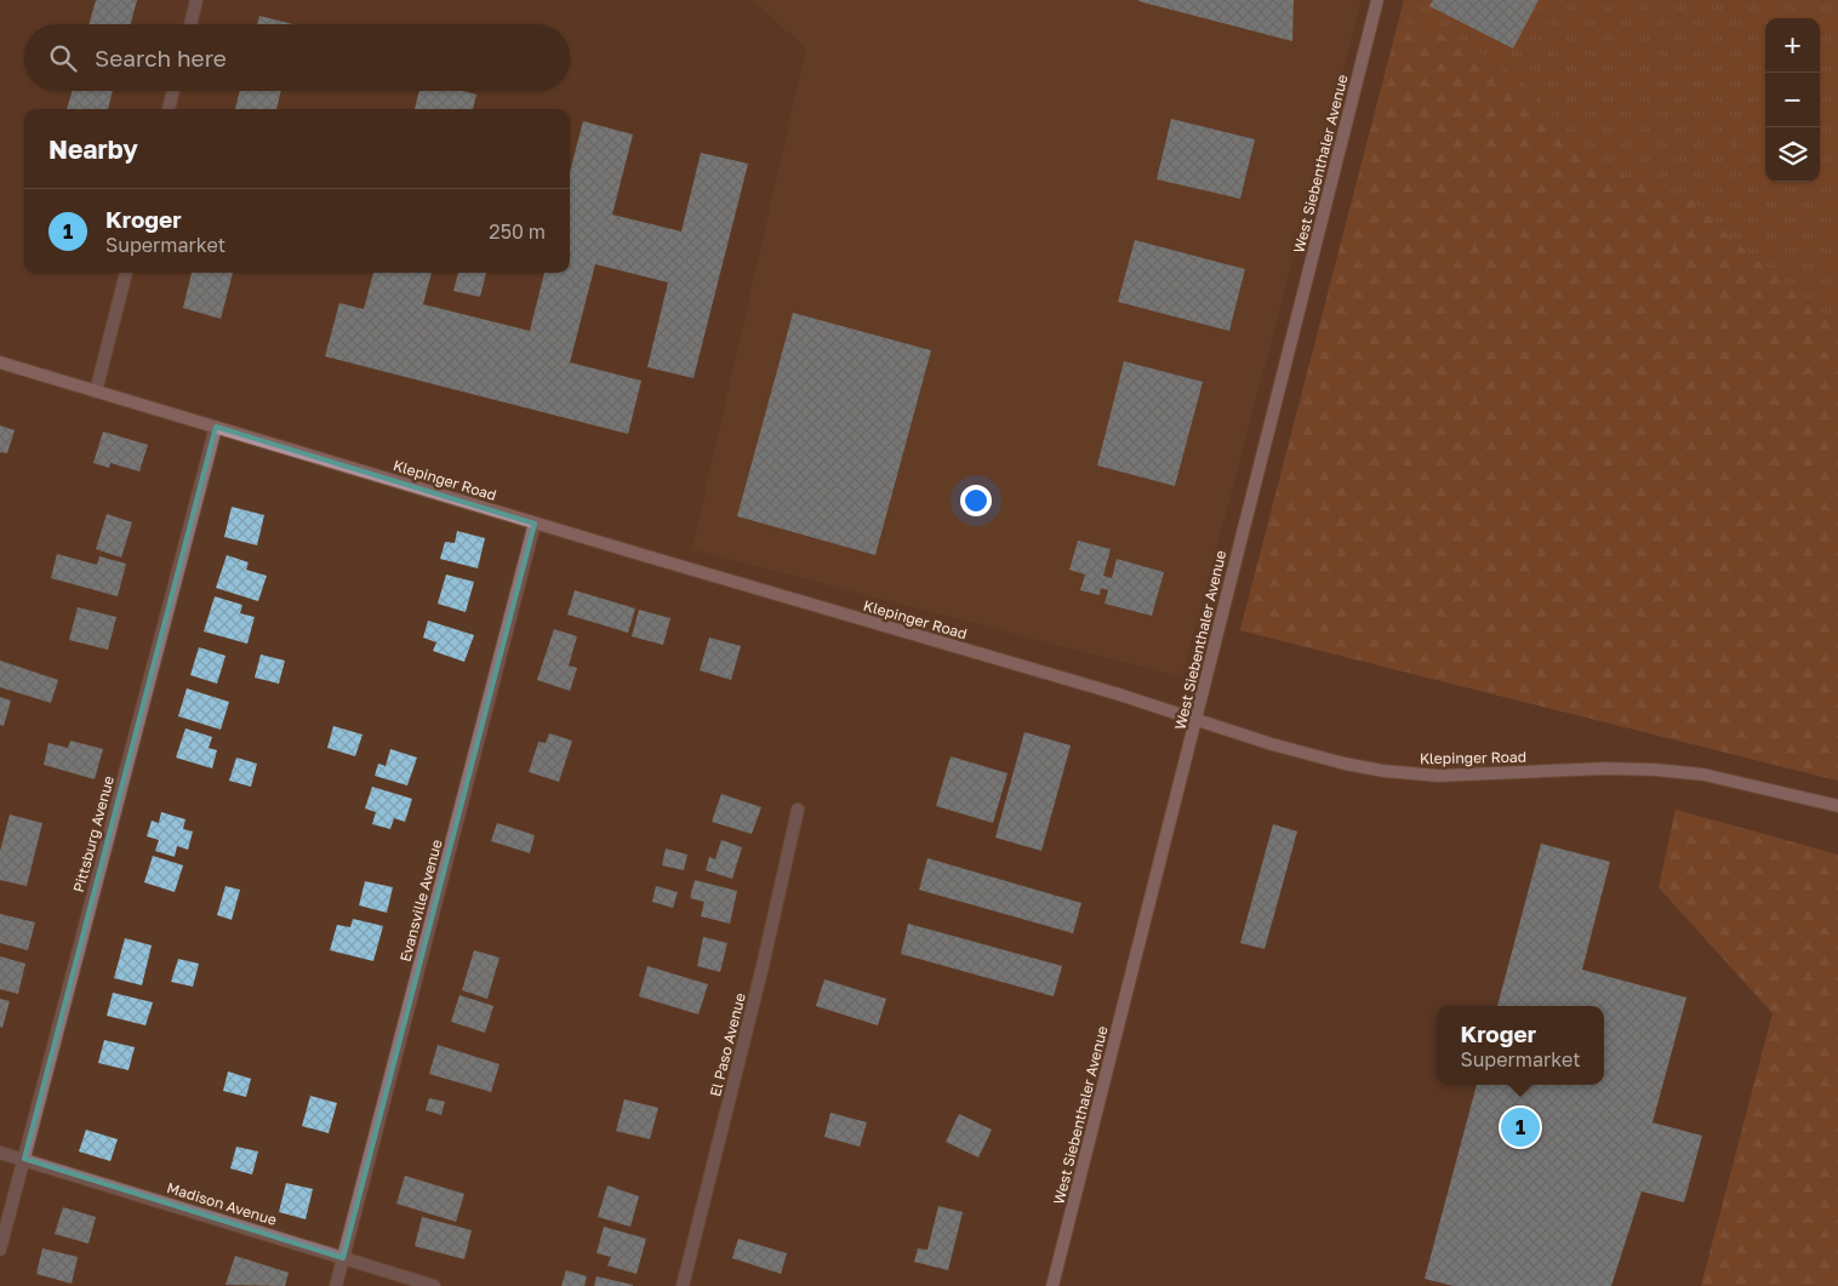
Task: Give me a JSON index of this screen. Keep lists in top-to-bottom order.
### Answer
{
  "streets": {
    "street": [
      "West Siebenthaler Avenue",
      "Klepinger Road",
      "Pittsburg Avenue",
      "Evansville Avenue",
      "El Paso Avenue",
      "Madison Avenue"
    ]
  },
  "crossings": [
    ["West Siebenthaler Avenue", "Klepinger Road"],
    ["Klepinger Road", "Pittsburg Avenue"],
    ["Klepinger Road", "Evansville Avenue"],
    ["Pittsburg Avenue", "Madison Avenue"],
    ["Evansville Avenue", "Madison Avenue"]
  ],
  "page": {
    "map_buttons": ["+", "−"],
    "search": "Search here",
    "heading": "Nearby",
    "list": [
      {
        "mark": "1",
        "name": "Kroger",
        "note": "Supermarket",
        "value": "250 m"
      }
    ],
    "popup": ["Kroger", "Supermarket"],
    "pins": "1"
  }
}
